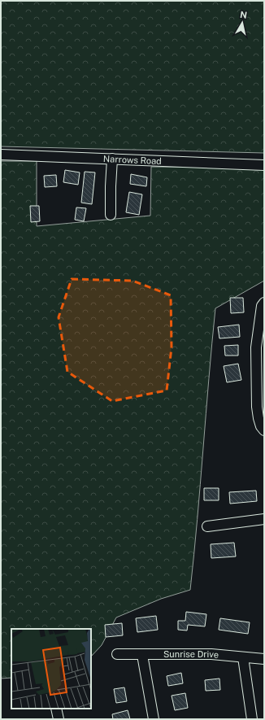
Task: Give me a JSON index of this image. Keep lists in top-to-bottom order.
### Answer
{
  "streets": {
    "street": ["Narrows Road", "Sunrise Drive"]
  },
  "north": "top"
}
